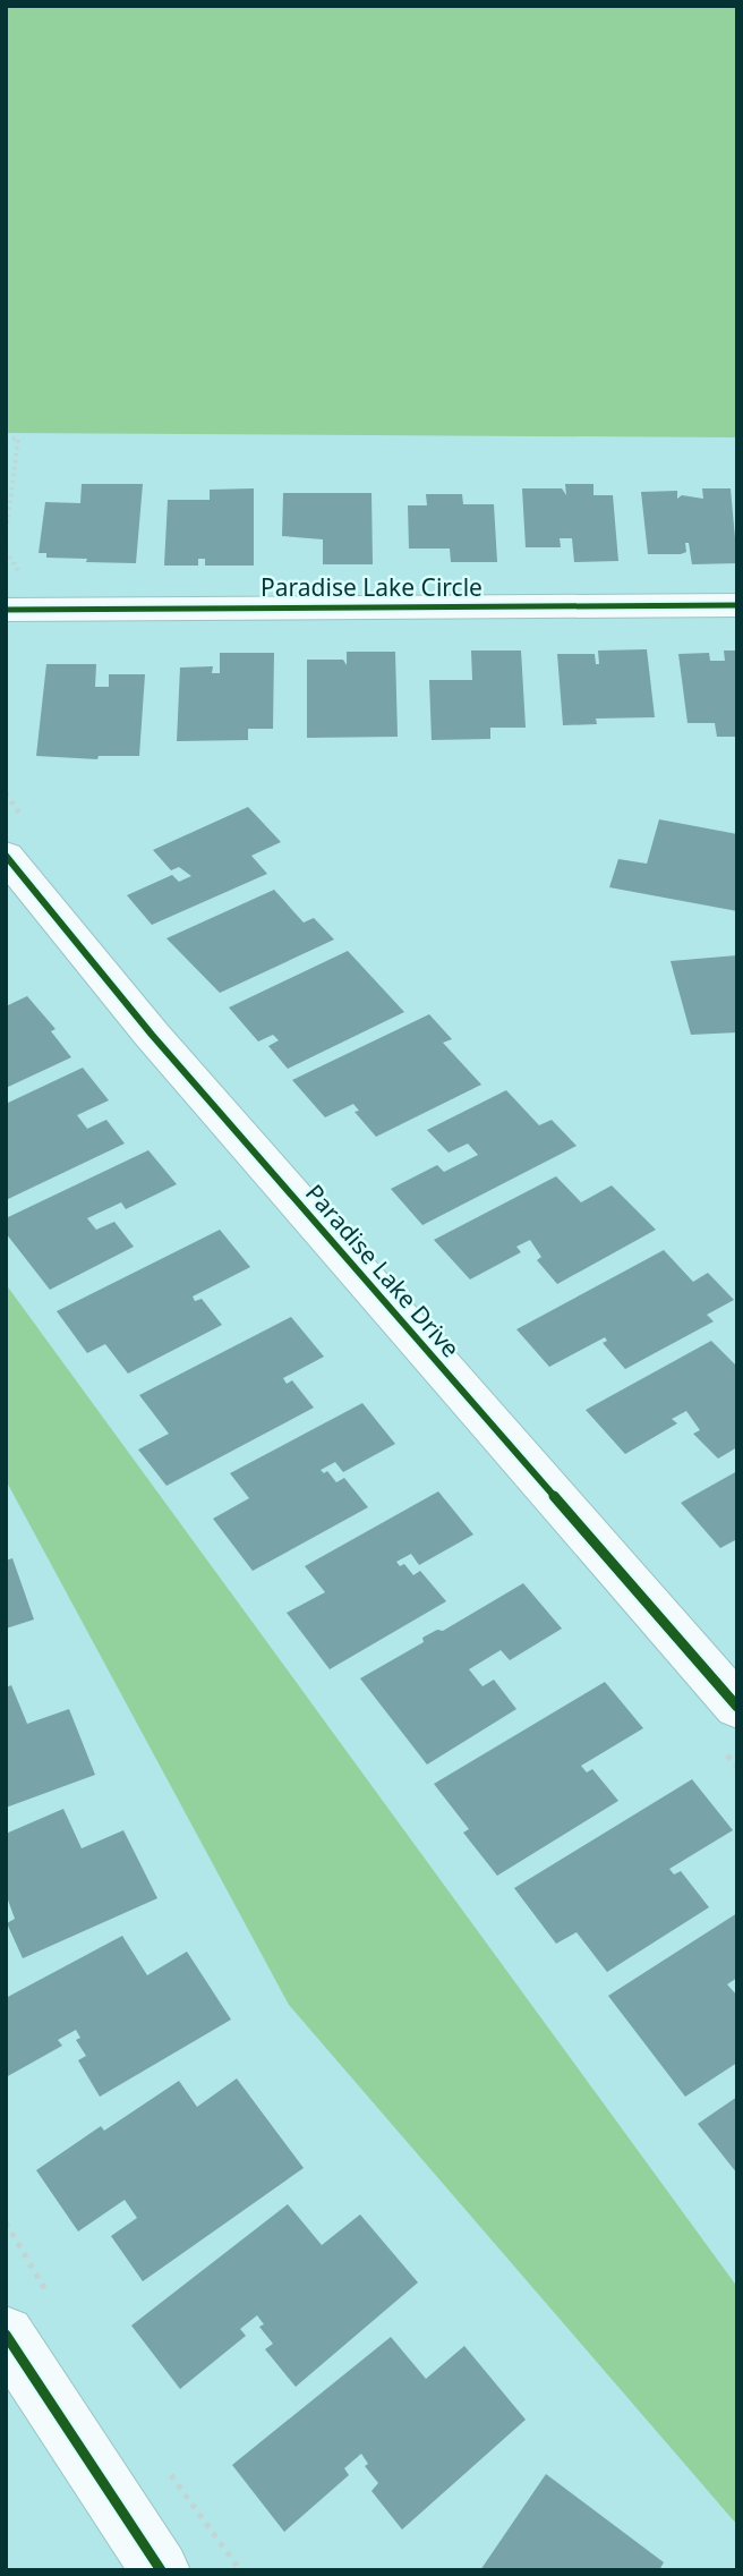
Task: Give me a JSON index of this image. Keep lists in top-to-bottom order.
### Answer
{
  "streets": {
    "street": ["Paradise Lake Circle", "Paradise Lake Drive"]
  }
}
